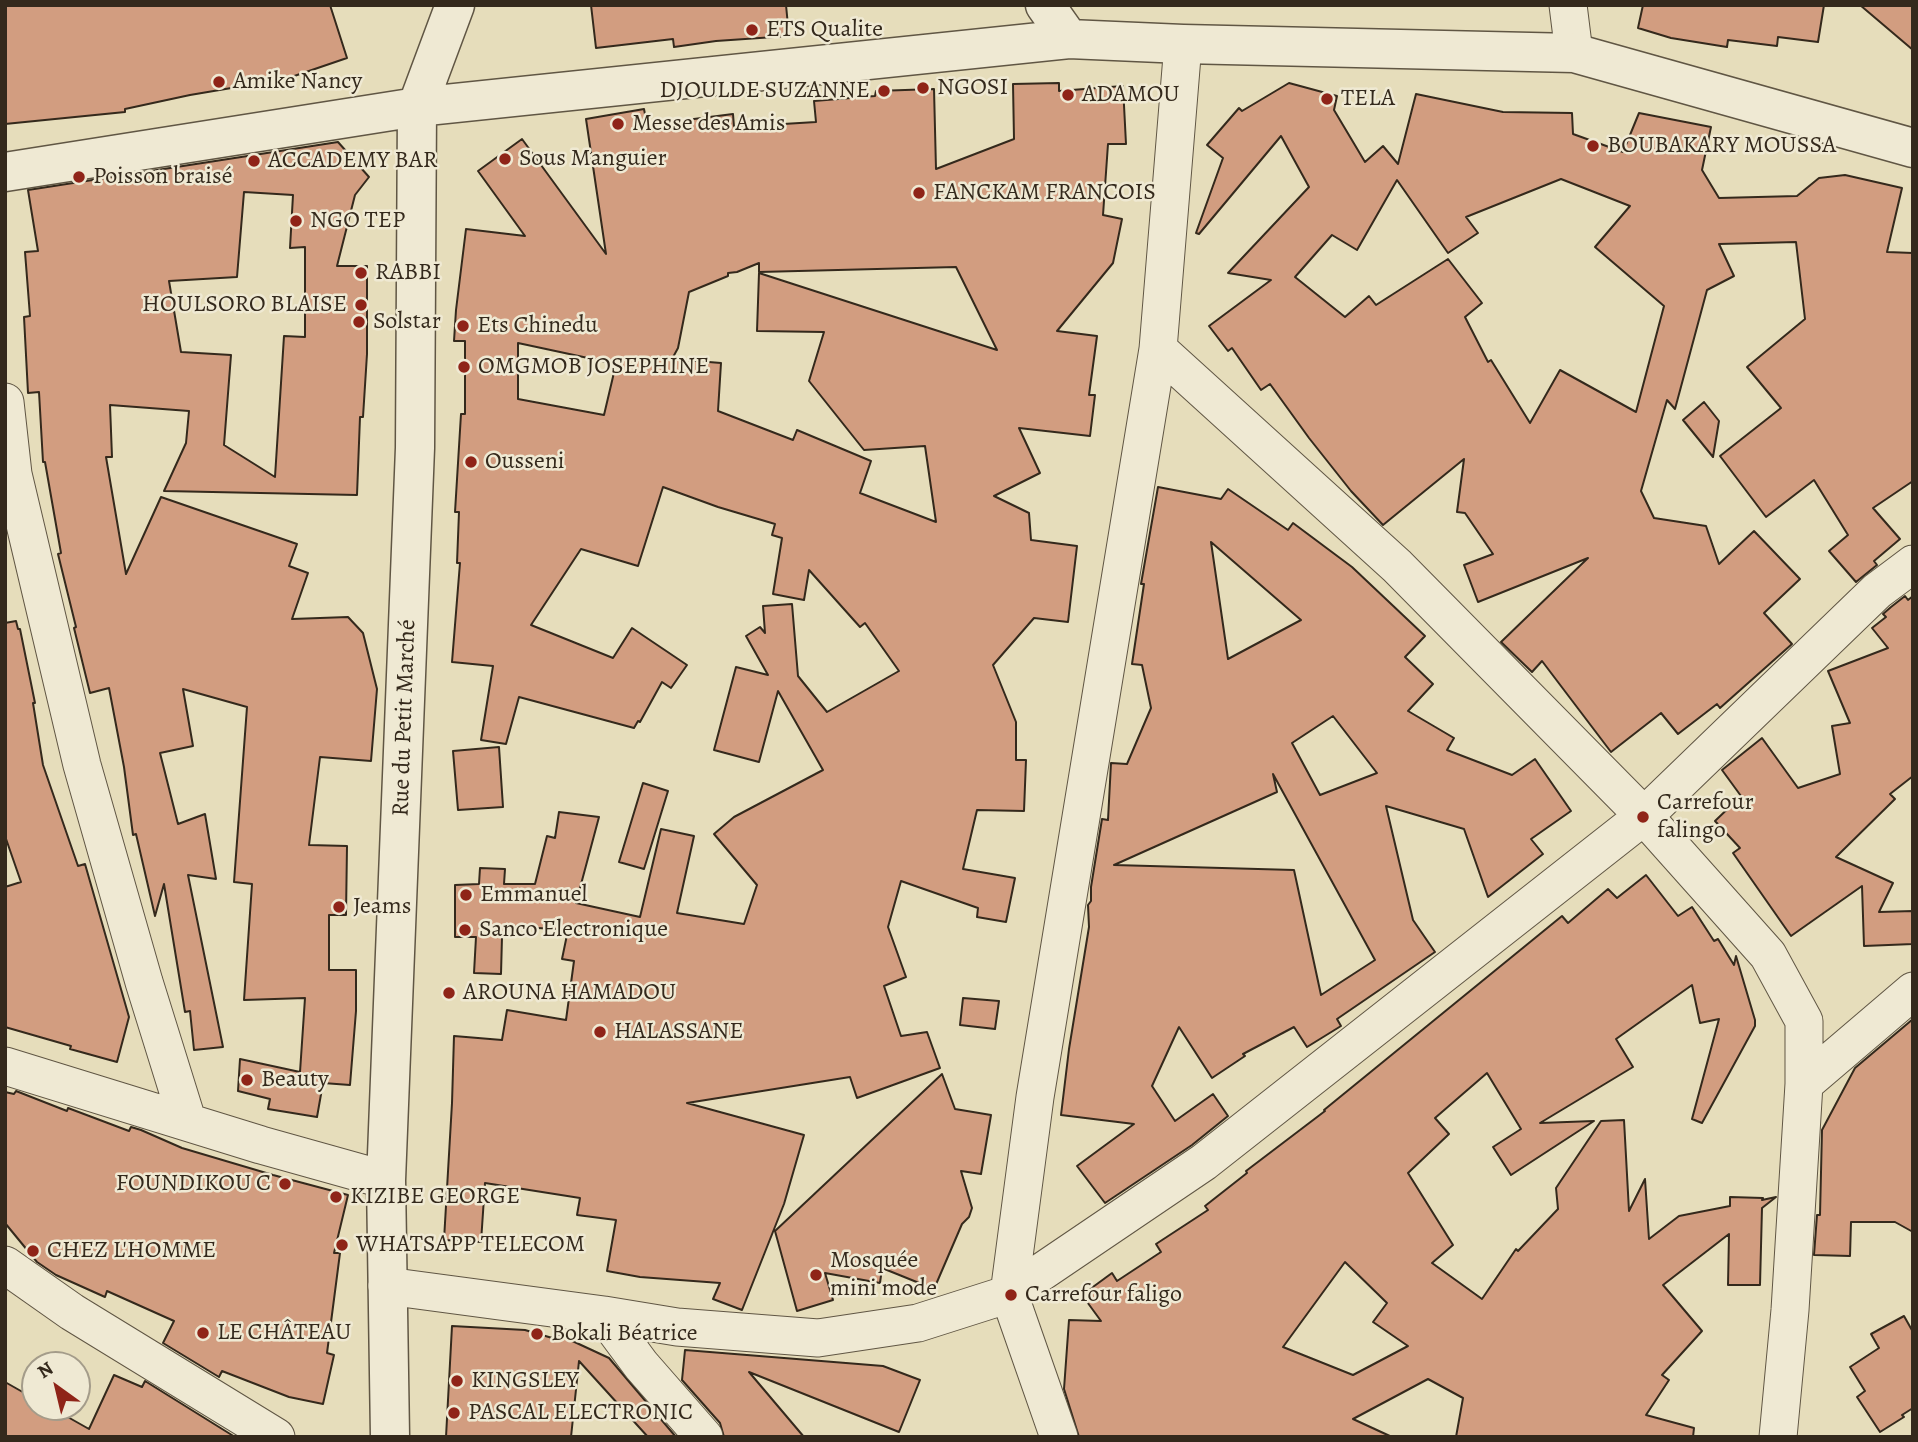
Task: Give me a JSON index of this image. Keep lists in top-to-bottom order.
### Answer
{
  "streets": {
    "street": ["Rue du Petit Marché"]
  },
  "places": [
    "ETS Qualite",
    "Amike Nancy",
    "NGOSI",
    "DJOULDE SUZANNE",
    "ADAMOU",
    "TELA",
    "Messe des Amis",
    "BOUBAKARY MOUSSA",
    "Sous Manguier",
    "ACCADEMY BAR",
    "Poisson braisé",
    "FANCKAM FRANCOIS",
    "NGO TEP",
    "RABBI",
    "HOULSORO BLAISE",
    "Solstar",
    "Ets Chinedu",
    "OMGMOB JOSEPHINE",
    "Ousseni",
    "Carrefour falingo",
    "Emmanuel",
    "Jeams",
    "Sanco Electronique",
    "AROUNA HAMADOU",
    "HALASSANE",
    "Beauty",
    "FOUNDIKOU C",
    "KIZIBE GEORGE",
    "WHATSAPP TELECOM",
    "CHEZ L'HOMME",
    "Mosquée mini mode",
    "Carrefour faligo",
    "LE CHÂTEAU",
    "Bokali Béatrice",
    "KINGSLEY",
    "PASCAL ELECTRONIC"
  ],
  "north": "top left"
}
